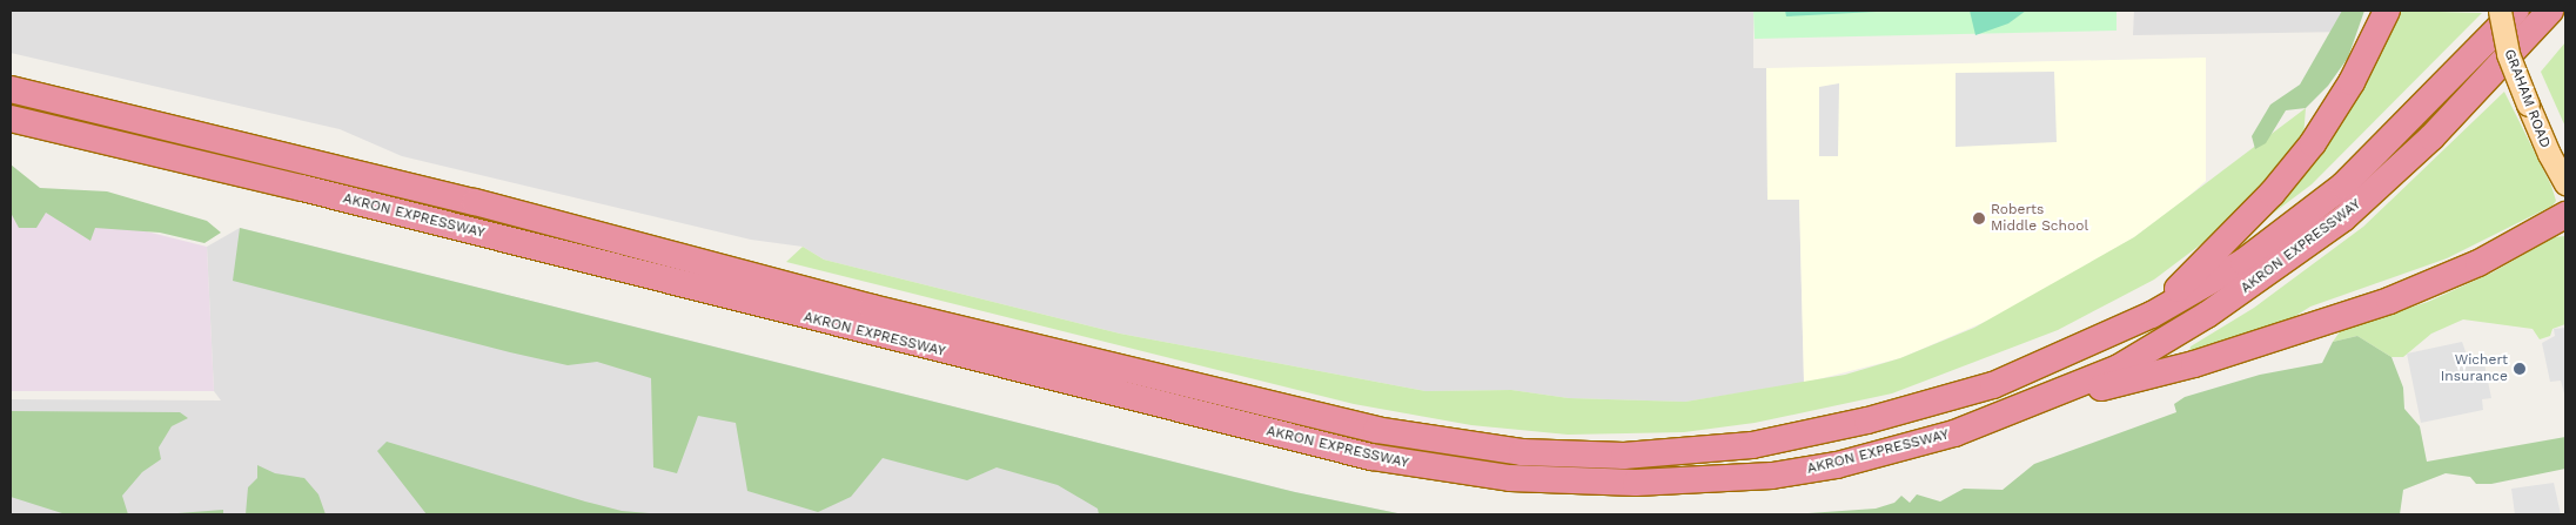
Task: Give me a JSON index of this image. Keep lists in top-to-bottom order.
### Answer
{
  "streets": {
    "highway": ["AKRON EXPRESSWAY"],
    "main road": ["GRAHAM ROAD"]
  },
  "crossings": [
    ["GRAHAM ROAD", "AKRON EXPRESSWAY"]
  ],
  "places": ["Roberts Middle School", "Wichert Insurance"]
}
